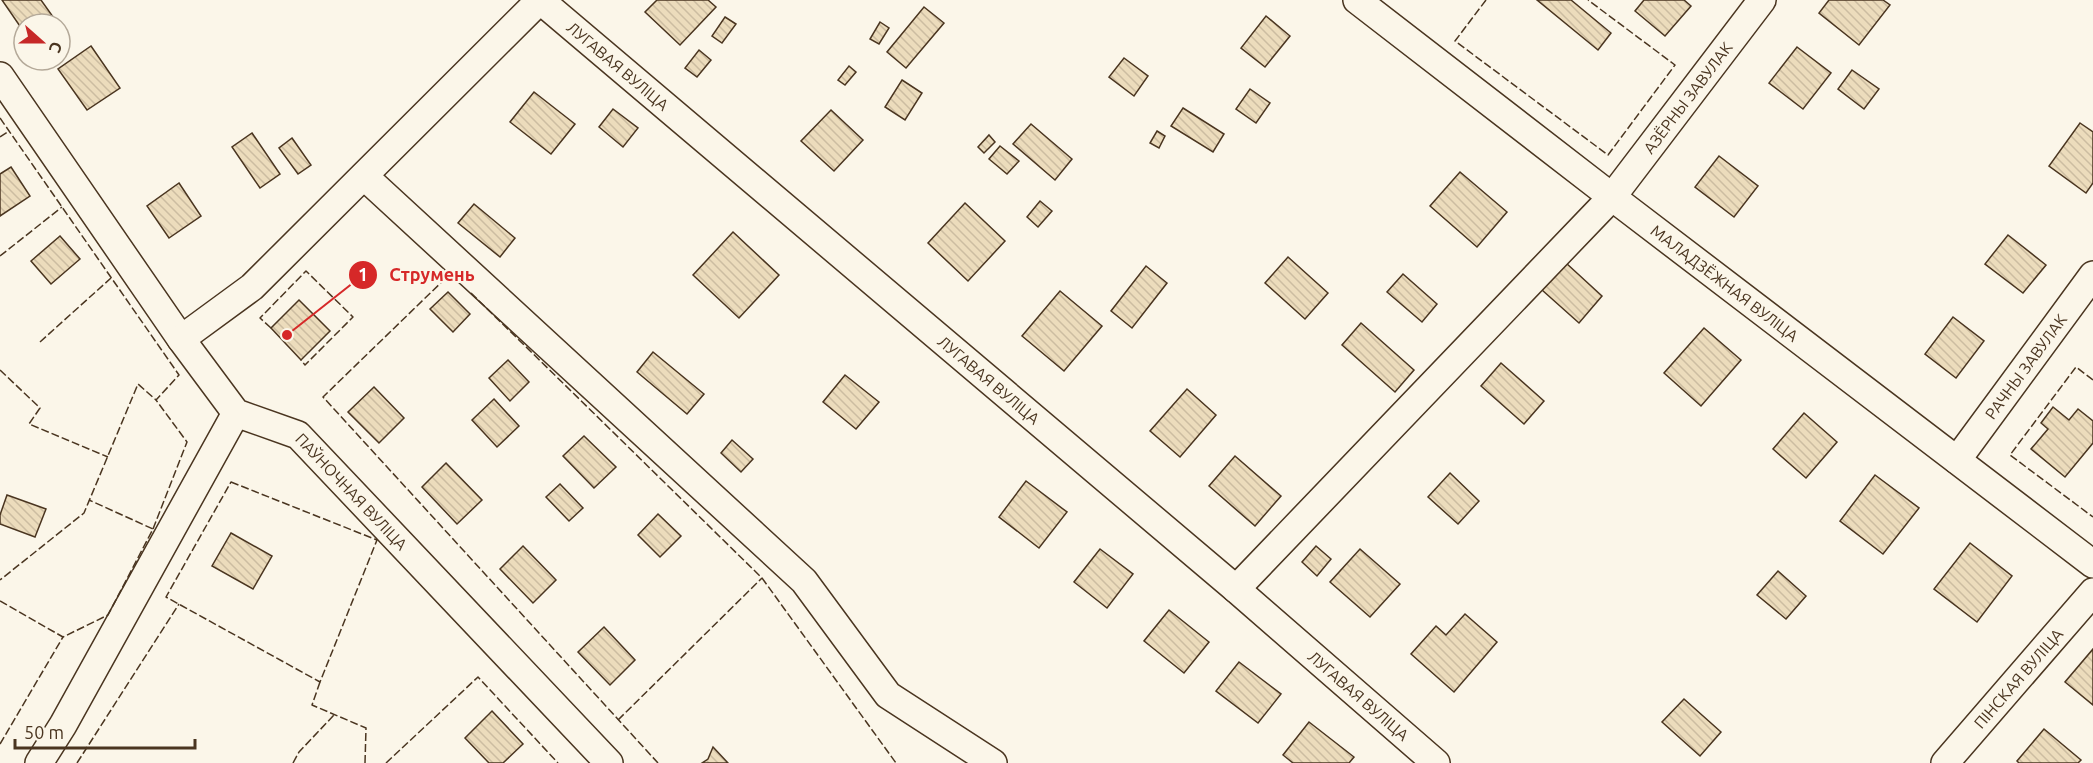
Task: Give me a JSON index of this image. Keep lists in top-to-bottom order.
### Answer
{
  "streets": {
    "street": [
      "ЛУГАВАЯ ВУЛІЦА",
      "АЗЁРНЫ ЗАВУЛАК",
      "МАЛАДЗЁЖНАЯ ВУЛІЦА",
      "РАЧНЫ ЗАВУЛАК",
      "ПАЎНОЧНАЯ ВУЛІЦА",
      "ПІНСКАЯ ВУЛІЦА"
    ]
  },
  "crossings": [
    ["ЛУГАВАЯ ВУЛІЦА", "АЗЁРНЫ ЗАВУЛАК"],
    ["АЗЁРНЫ ЗАВУЛАК", "МАЛАДЗЁЖНАЯ ВУЛІЦА"],
    ["МАЛАДЗЁЖНАЯ ВУЛІЦА", "РАЧНЫ ЗАВУЛАК"]
  ],
  "places": ["Струмень"],
  "scale_bar": "50 m",
  "north": "right"
}
